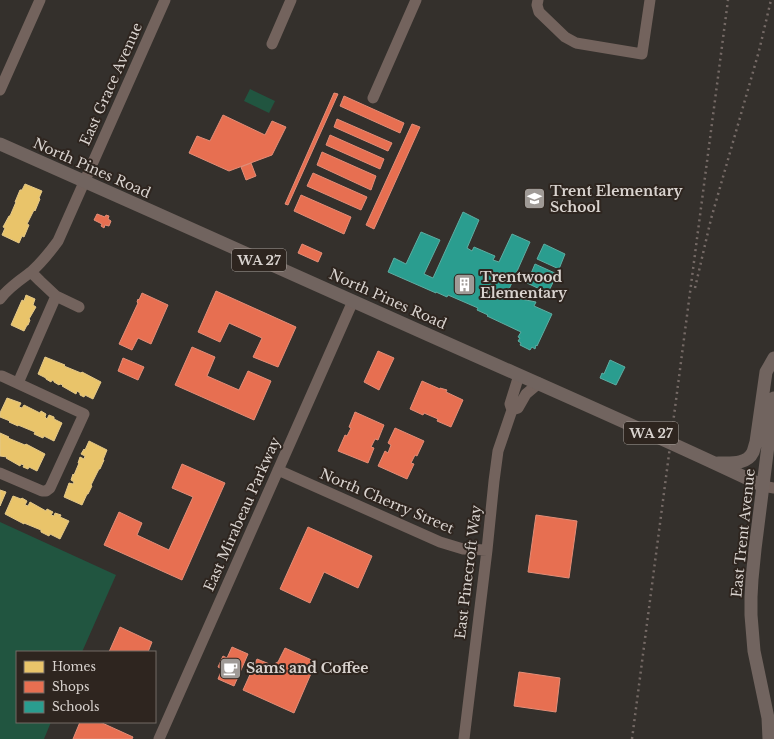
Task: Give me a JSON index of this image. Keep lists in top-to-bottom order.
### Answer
{
  "streets": {
    "main road": ["North Pines Road", "WA 27", "East Trent Avenue"],
    "street": [
      "East Grace Avenue",
      "North Cherry Street",
      "East Mirabeau Parkway",
      "East Pinecroft Way"
    ]
  },
  "crossings": [
    ["East Grace Avenue", "North Pines Road"],
    ["North Pines Road", "East Mirabeau Parkway"],
    ["North Pines Road", "East Trent Avenue"],
    ["North Pines Road", "East Pinecroft Way"],
    ["North Cherry Street", "East Mirabeau Parkway"],
    ["North Cherry Street", "East Pinecroft Way"]
  ],
  "places": {
    "school or university": ["Trent Elementary School"],
    "building": ["Trentwood Elementary"],
    "cafe": ["Sams and Coffee"]
  },
  "legend": ["Homes", "Shops", "Schools"]
}
